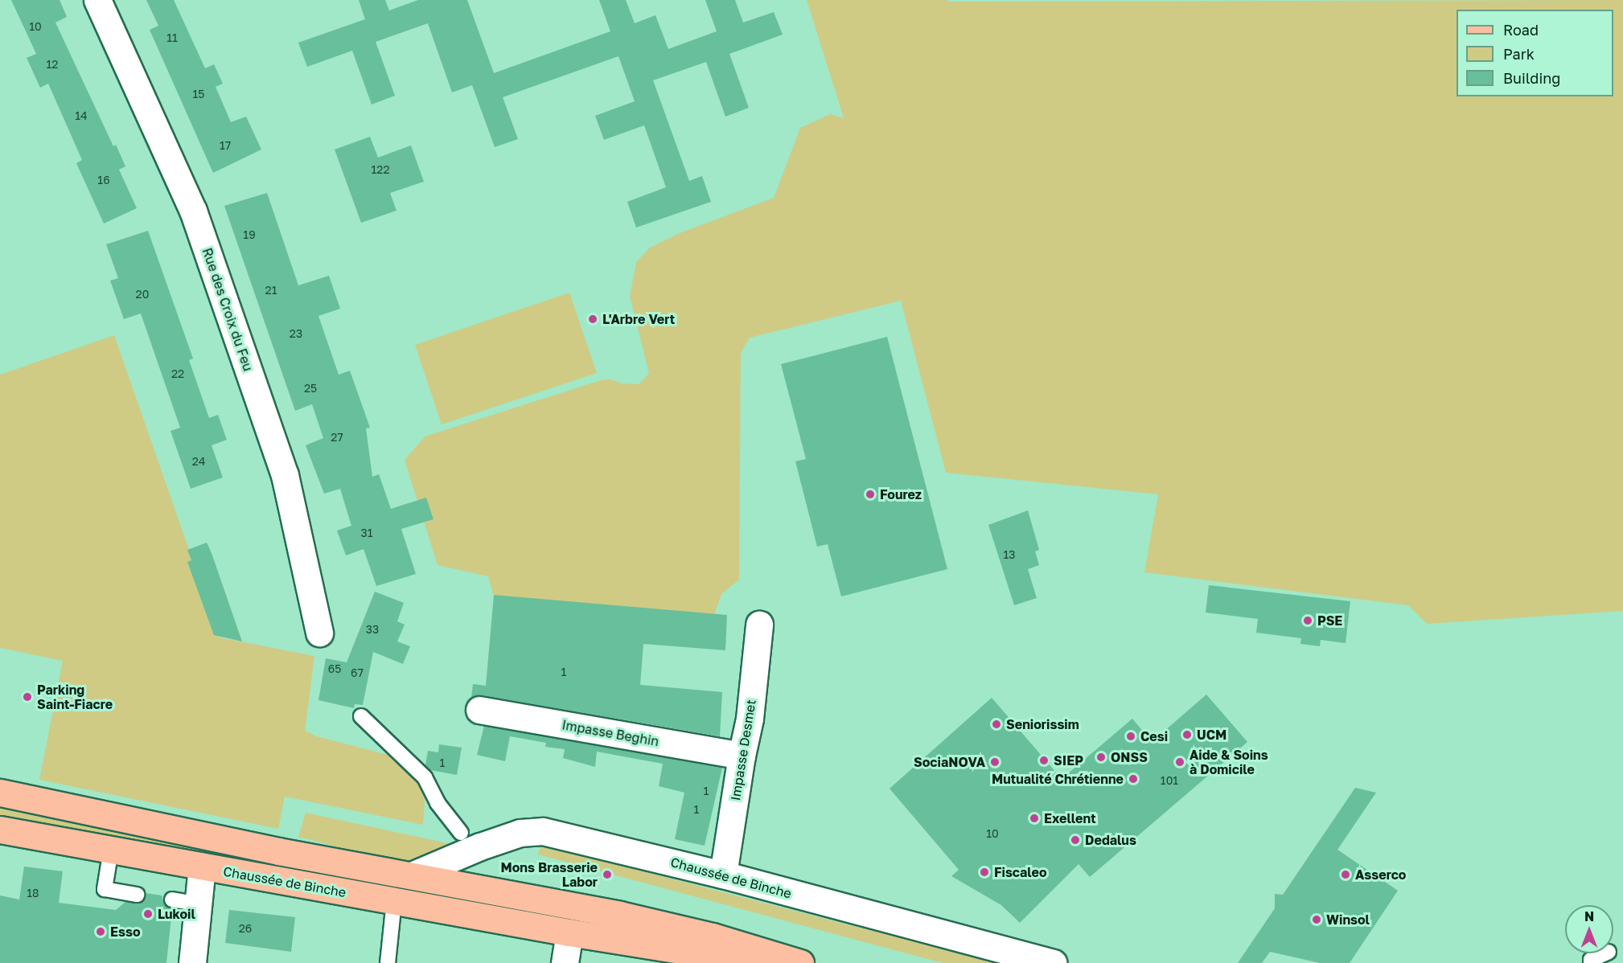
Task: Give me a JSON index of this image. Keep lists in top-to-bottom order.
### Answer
{
  "streets": {
    "main road": ["Chaussée de Binche"],
    "street": ["Rue des Croix du Feu", "Impasse Beghin", "Impasse Desmet"]
  },
  "crossings": [
    ["Impasse Beghin", "Impasse Desmet"],
    ["Impasse Desmet", "Chaussée de Binche"]
  ],
  "places": [
    "L'Arbre Vert",
    "Fourez",
    "PSE",
    "Parking Saint-Fiacre",
    "Seniorissim",
    "UCM",
    "Cesi",
    "ONSS",
    "SIEP",
    "SociaNOVA",
    "Aide & Soins à Domicile",
    "Mutualité Chrétienne",
    "Exellent",
    "Dedalus",
    "Fiscaleo",
    "Mons Brasserie Labor",
    "Asserco",
    "Lukoil",
    "Winsol",
    "Esso"
  ],
  "house_numbers": [
    "10",
    "11",
    "12",
    "15",
    "14",
    "17",
    "122",
    "16",
    "19",
    "21",
    "20",
    "23",
    "22",
    "25",
    "27",
    "24",
    "31",
    "13",
    "33",
    "65",
    "1",
    "67",
    "1",
    "101",
    "1",
    "1",
    "10",
    "18",
    "26"
  ],
  "legend": ["Road", "Park", "Building"],
  "north": "top"
}
